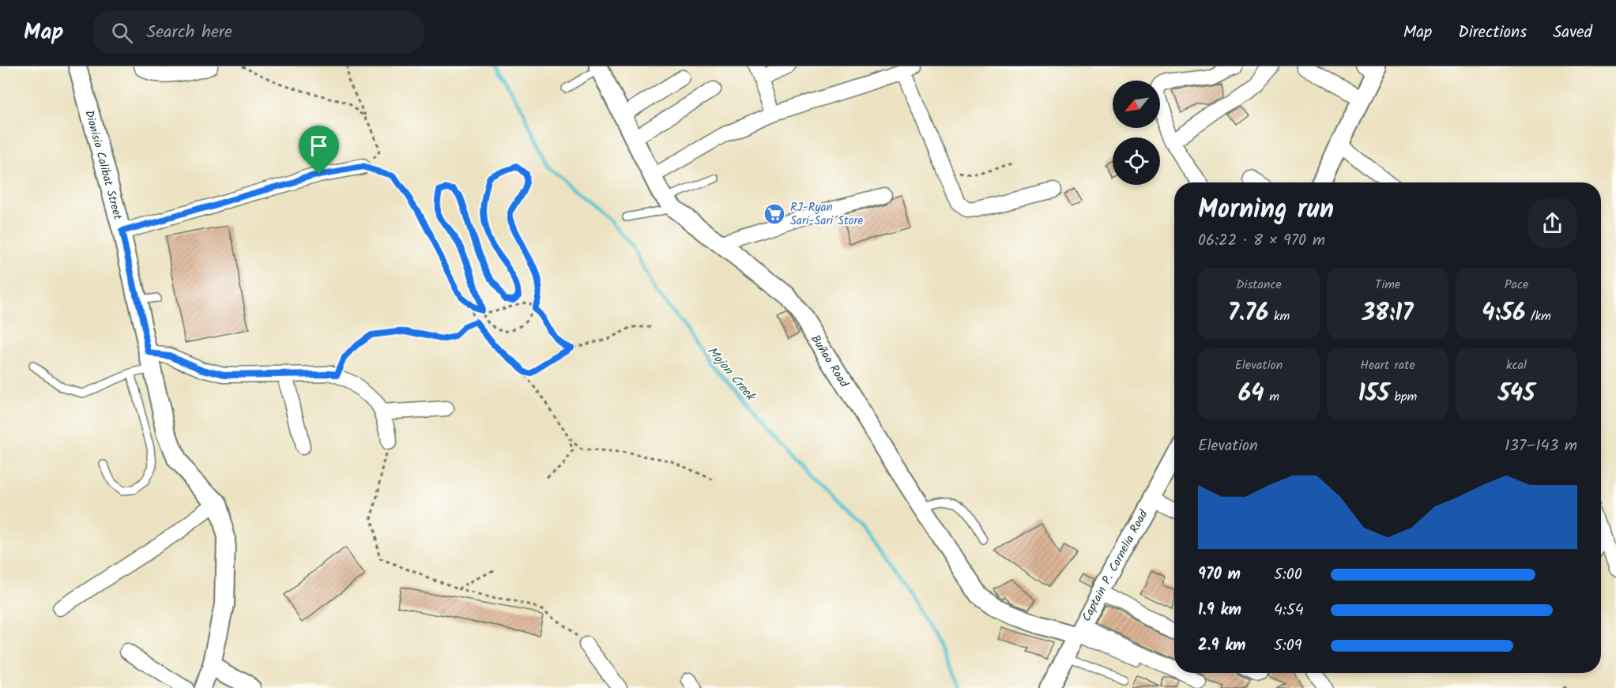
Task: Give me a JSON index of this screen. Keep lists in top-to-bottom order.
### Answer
{
  "streets": {
    "street": ["Dionisio Calibat Street", "Buñao Road", "Captain P. Cornelia Road"]
  },
  "crossings": [
    ["Buñao Road", "Captain P. Cornelia Road"]
  ],
  "water": ["Mojon Creek"],
  "places": {
    "supermarket": ["RJ-Ryan Sari-Sari Store"]
  },
  "north": "bottom left",
  "page": {
    "header": "Map",
    "search": "Search here",
    "nav": ["Map", "Directions", "Saved"],
    "heading": ["Morning run", "06:22 · 8 × 970 m"],
    "stats": [
      ["Distance", "7.76 km"],
      ["Time", "38:17"],
      ["Pace", "4:56 /km"],
      ["Elevation", "64 m"],
      ["Heart rate", "155 bpm"],
      ["kcal", "545"]
    ],
    "chart": ["Elevation", "137–143 m"],
    "list": [
      {
        "name": "970 m",
        "note": "5:00"
      },
      {
        "name": "1.9 km",
        "note": "4:54"
      },
      {
        "name": "2.9 km",
        "note": "5:09"
      }
    ]
  }
}
